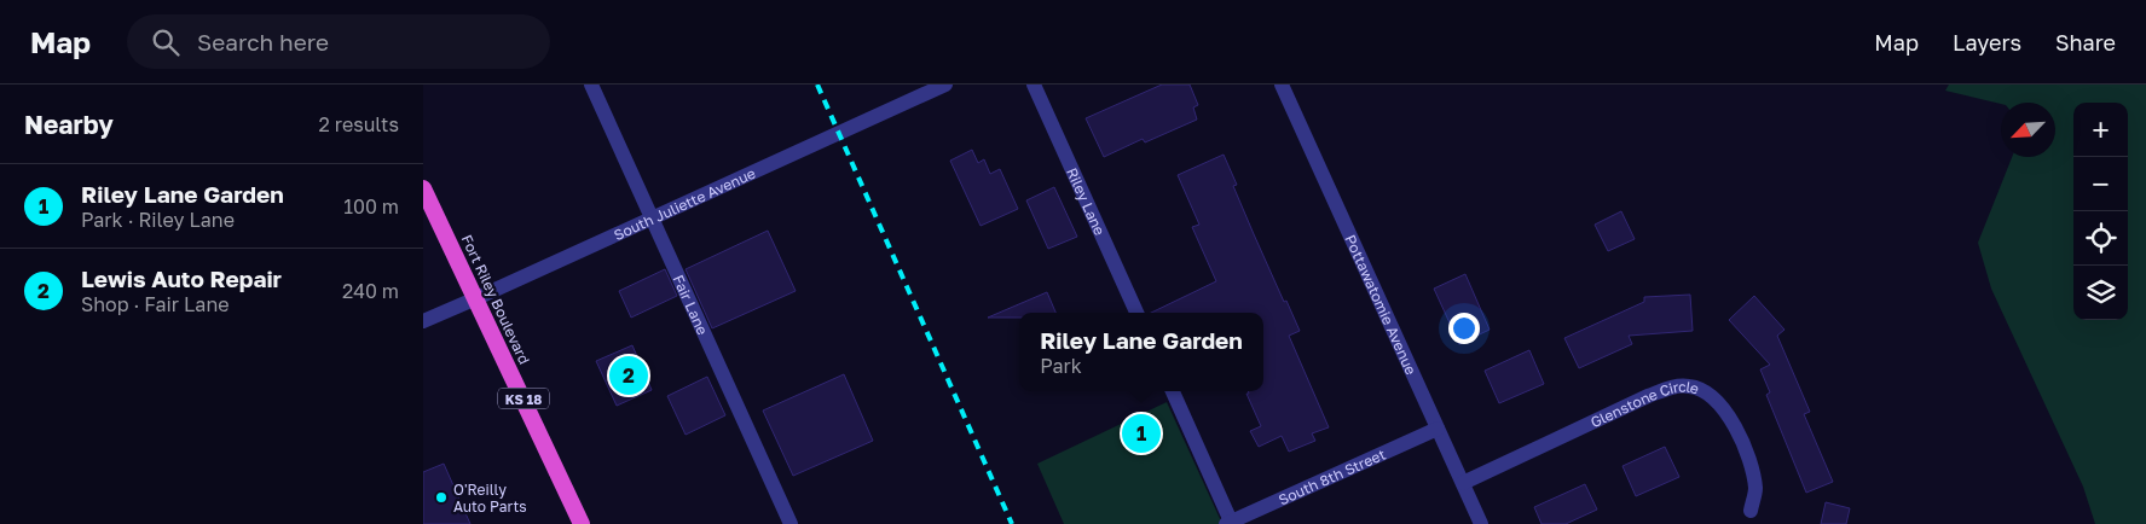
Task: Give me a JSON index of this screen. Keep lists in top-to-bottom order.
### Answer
{
  "streets": {
    "highway": ["Fort Riley Boulevard", "KS 18"],
    "street": [
      "Riley Lane",
      "South Juliette Avenue",
      "Fair Lane",
      "Pottawatomie Avenue",
      "Glenstone Circle",
      "South 8th Street"
    ]
  },
  "crossings": [
    ["South Juliette Avenue", "Fort Riley Boulevard"],
    ["South Juliette Avenue", "Fair Lane"],
    ["Pottawatomie Avenue", "Glenstone Circle"],
    ["Pottawatomie Avenue", "South 8th Street"]
  ],
  "places": ["O'Reilly Auto Parts"],
  "north": "bottom left",
  "page": {
    "header": "Map",
    "search": "Search here",
    "nav": ["Map", "Layers", "Share"],
    "heading": ["Nearby", "2 results"],
    "map_buttons": ["+", "−"],
    "list": [
      {
        "mark": "1",
        "name": "Riley Lane Garden",
        "note": "Park · Riley Lane",
        "value": "100 m"
      },
      {
        "mark": "2",
        "name": "Lewis Auto Repair",
        "note": "Shop · Fair Lane",
        "value": "240 m"
      }
    ],
    "popup": ["Riley Lane Garden", "Park"],
    "pins": ["2", "1"]
  }
}
